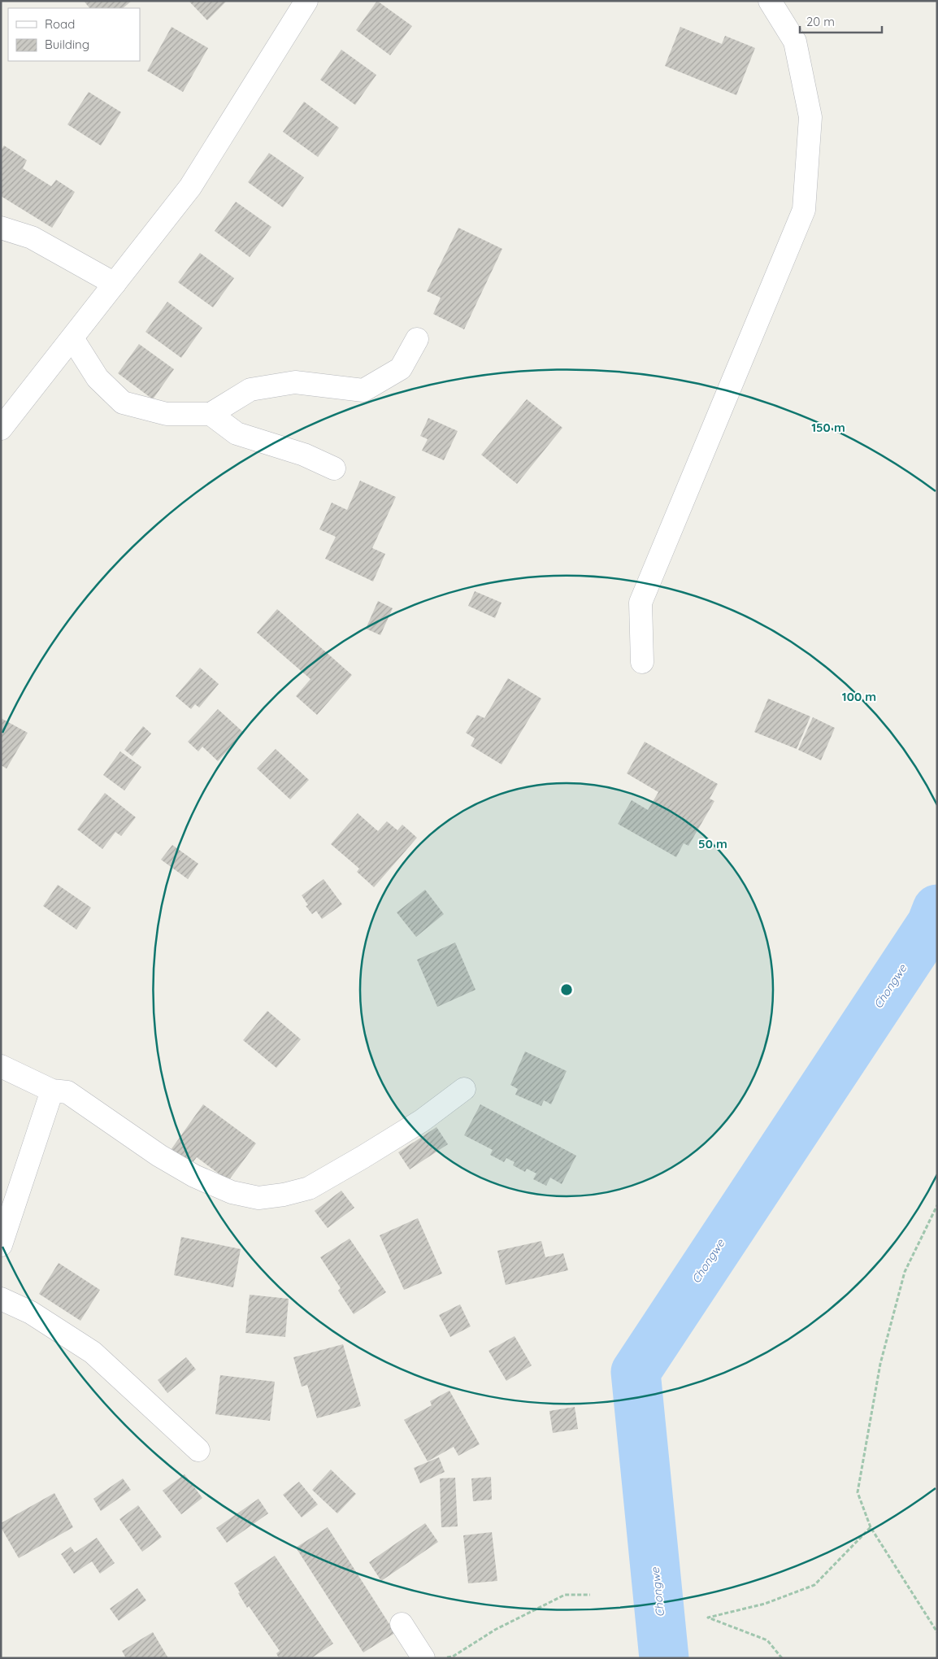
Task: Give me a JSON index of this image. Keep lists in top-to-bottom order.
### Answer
{
  "water": ["Chongwe"],
  "legend": ["Road", "Building"],
  "scale_bar": "20 m",
  "rings": ["150 m", "100 m", "50 m"]
}
